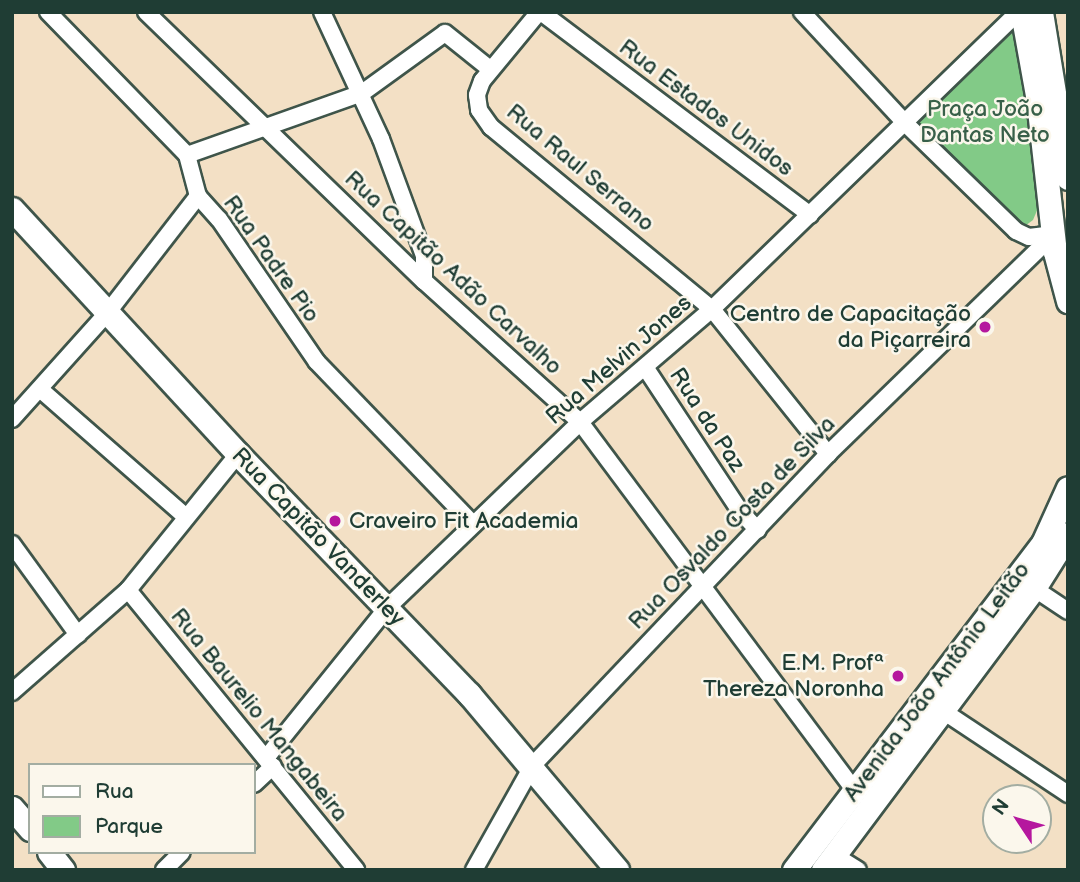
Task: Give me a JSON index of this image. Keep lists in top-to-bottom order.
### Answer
{
  "streets": {
    "main road": ["Rua Capitão Vanderley", "Avenida João Antônio Leitão"],
    "street": [
      "Rua Estados Unidos",
      "Rua Raul Serrano",
      "Rua Padre Pio",
      "Rua Capitão Adão Carvalho",
      "Rua Melvin Jones",
      "Rua da Paz",
      "Rua Osvaldo Costa de Silva",
      "Rua Baurelio Mangabeira"
    ]
  },
  "crossings": [
    ["Rua Estados Unidos", "Rua Raul Serrano"],
    ["Rua Estados Unidos", "Rua Melvin Jones"],
    ["Rua Raul Serrano", "Rua Melvin Jones"],
    ["Rua Padre Pio", "Rua Melvin Jones"],
    ["Rua Capitão Adão Carvalho", "Rua Melvin Jones"],
    ["Rua Capitão Adão Carvalho", "Rua Osvaldo Costa de Silva"],
    ["Rua Capitão Adão Carvalho", "Avenida João Antônio Leitão"],
    ["Rua Melvin Jones", "Rua da Paz"],
    ["Rua Melvin Jones", "Rua Capitão Vanderley"],
    ["Rua Melvin Jones", "Rua Baurelio Mangabeira"],
    ["Rua da Paz", "Rua Osvaldo Costa de Silva"],
    ["Rua Osvaldo Costa de Silva", "Rua Capitão Vanderley"]
  ],
  "parks": ["Praça João Dantas Neto"],
  "places": ["Centro de Capacitação da Piçarreira", "Craveiro Fit Academia", "E.M. Profª Thereza Noronha"],
  "legend": ["Rua", "Parque"],
  "north": "top left"
}
